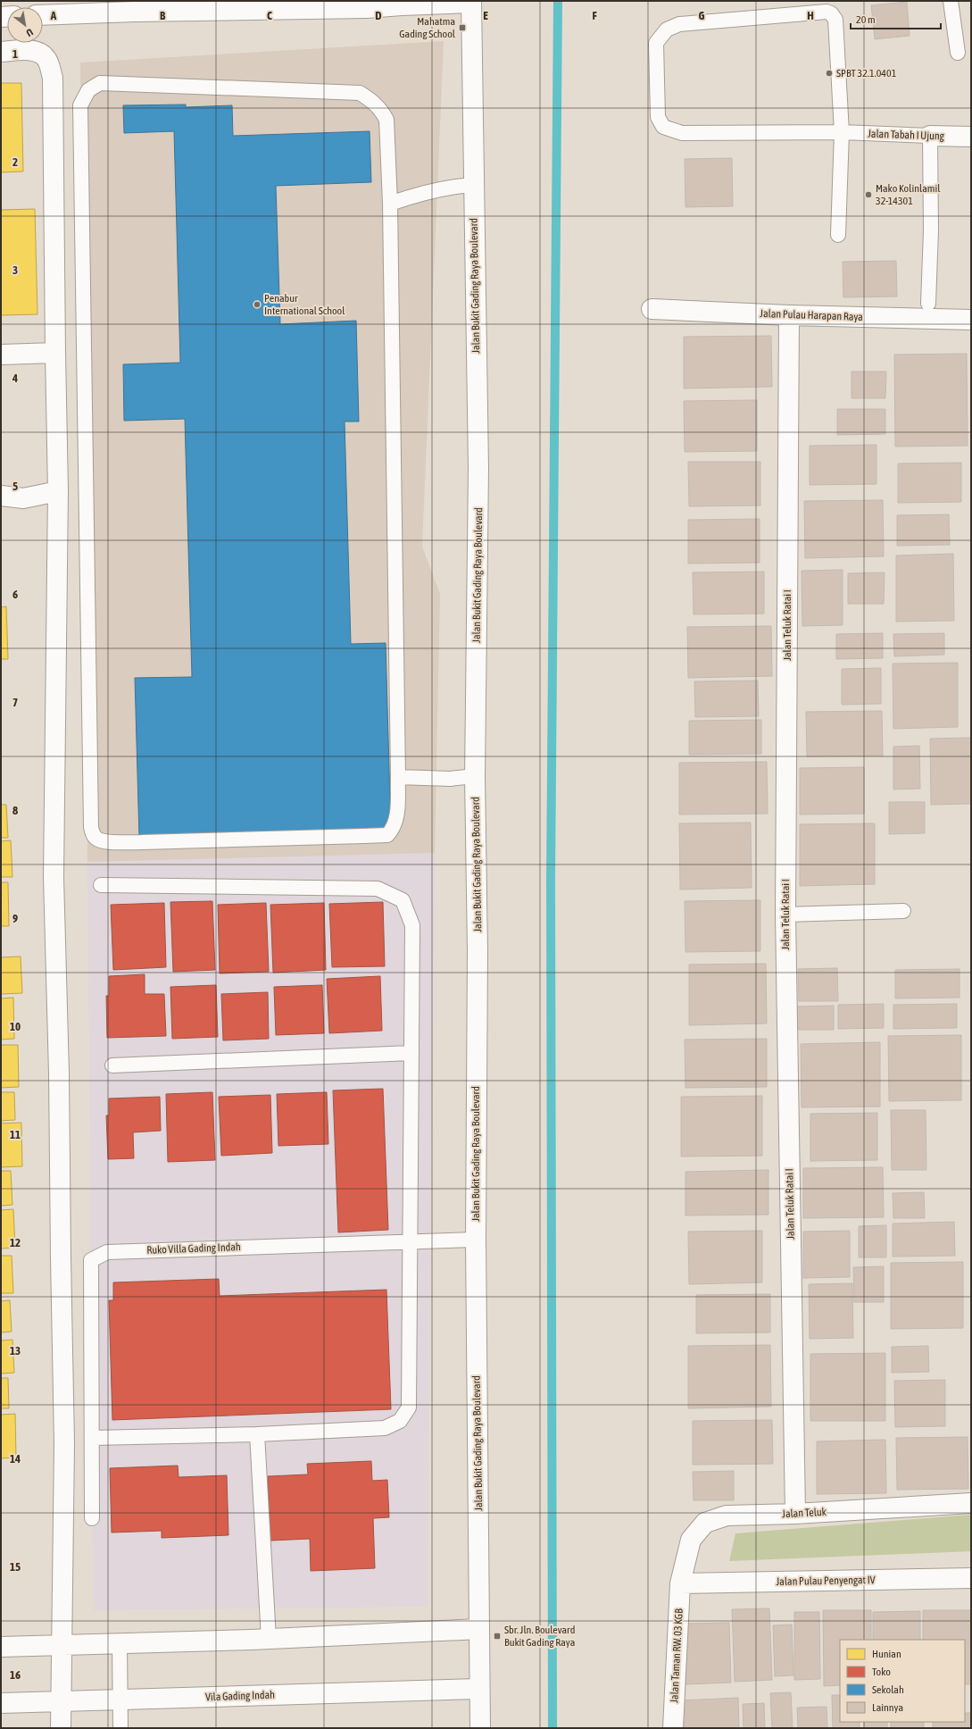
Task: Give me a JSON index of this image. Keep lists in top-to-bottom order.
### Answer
{
  "streets": {
    "street": [
      "Jalan Tabah I Ujung",
      "Jalan Bukit Gading Raya Boulevard",
      "Jalan Pulau Harapan Raya",
      "Jalan Teluk Ratai I",
      "Jalan Teluk",
      "Jalan Pulau Penyengat IV",
      "Jalan Taman RW. 03 KGB",
      "Vila Gading Indah"
    ],
    "lane": ["Ruko Villa Gading Indah"]
  },
  "crossings": [
    ["Jalan Bukit Gading Raya Boulevard", "Ruko Villa Gading Indah"],
    ["Jalan Bukit Gading Raya Boulevard", "Vila Gading Indah"],
    ["Jalan Pulau Harapan Raya", "Jalan Teluk Ratai I"],
    ["Jalan Teluk Ratai I", "Jalan Teluk"],
    ["Jalan Teluk", "Jalan Pulau Penyengat IV"],
    ["Jalan Teluk", "Jalan Taman RW. 03 KGB"],
    ["Jalan Pulau Penyengat IV", "Jalan Taman RW. 03 KGB"]
  ],
  "places": {
    "transit": ["Mahatma Gading School", "Sbr. Jln. Boulevard Bukit Gading Raya"],
    "other": ["SPBT 32.1.0401", "Mako Kolinlamil 32-14301", "Penabur International School"]
  },
  "legend": [
    "Hunian",
    "Toko",
    "Sekolah",
    "Lainnya"
  ],
  "scale_bar": "20 m",
  "north": "bottom right",
  "grid": {
    "columns": [
      "A",
      "B",
      "C",
      "D",
      "E",
      "F",
      "G",
      "H"
    ],
    "rows": [
      "1",
      "2",
      "3",
      "4",
      "5",
      "6",
      "7",
      "8",
      "9",
      "10",
      "11",
      "12",
      "13",
      "14",
      "15",
      "16"
    ]
  }
}
